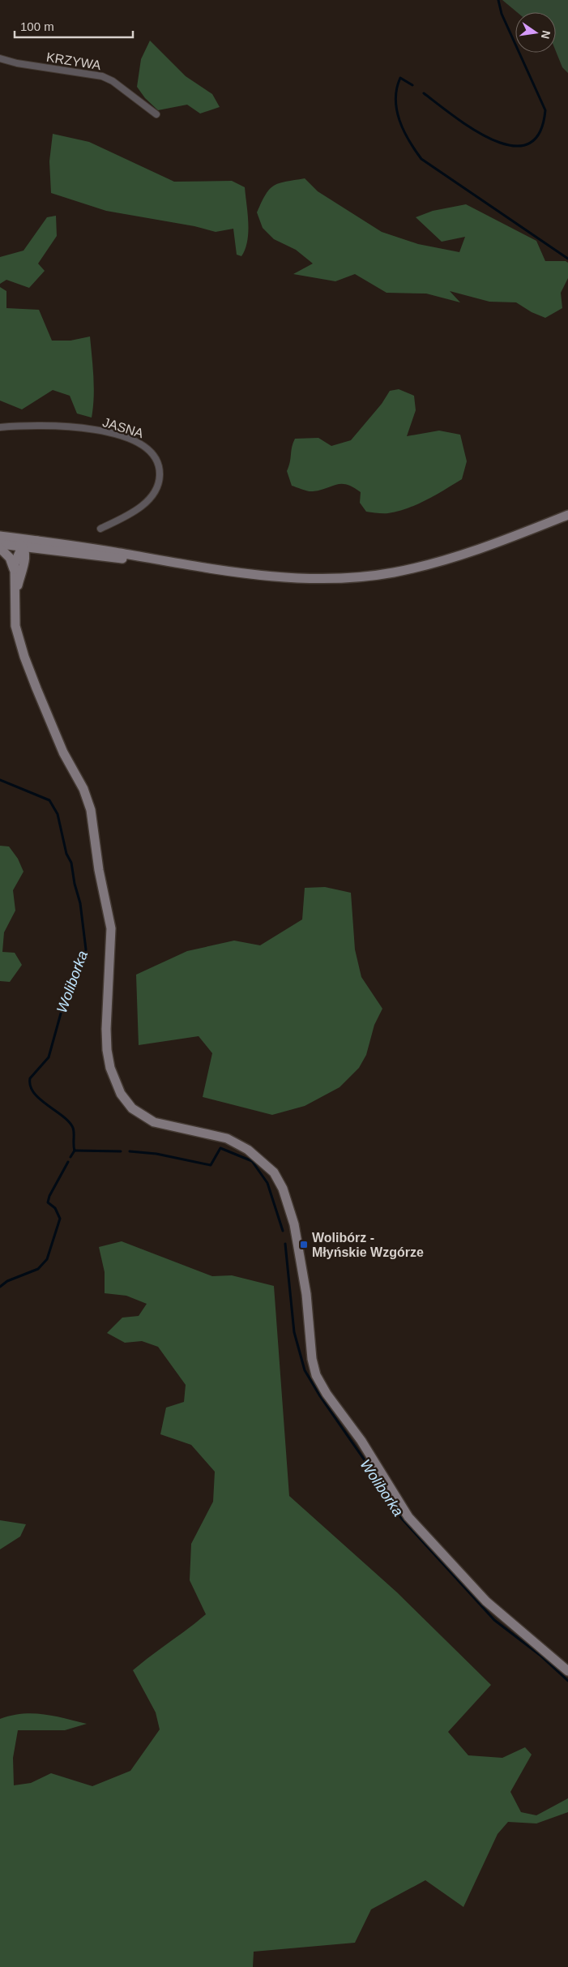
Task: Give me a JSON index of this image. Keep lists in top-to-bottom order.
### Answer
{
  "streets": {
    "street": ["KRZYWA", "JASNA"]
  },
  "water": ["Woliborka"],
  "places": {
    "transit": ["Wolibórz - Młyńskie Wzgórze"]
  },
  "scale_bar": "100 m",
  "north": "right"
}
